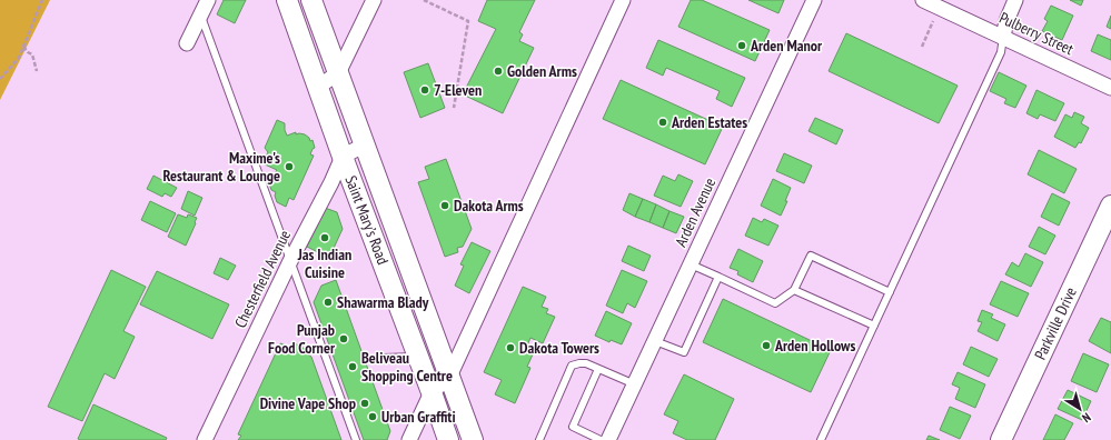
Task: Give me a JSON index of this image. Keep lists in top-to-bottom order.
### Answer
{
  "streets": {
    "main road": ["Saint Mary’s Road", "Parkville Drive"],
    "street": ["Pulberry Street", "Arden Avenue", "Chesterfield Avenue"]
  },
  "crossings": [
    ["Saint Mary’s Road", "Chesterfield Avenue"]
  ],
  "places": [
    "Arden Manor",
    "Golden Arms",
    "7-Eleven",
    "Arden Estates",
    "Maxime's Restaurant & Lounge",
    "Dakota Arms",
    "Jas Indian Cuisine",
    "Shawarma Blady",
    "Punjab Food Corner",
    "Arden Hollows",
    "Dakota Towers",
    "Beliveau Shopping Centre",
    "Divine Vape Shop",
    "Urban Graffiti"
  ],
  "north": "bottom right"
}
